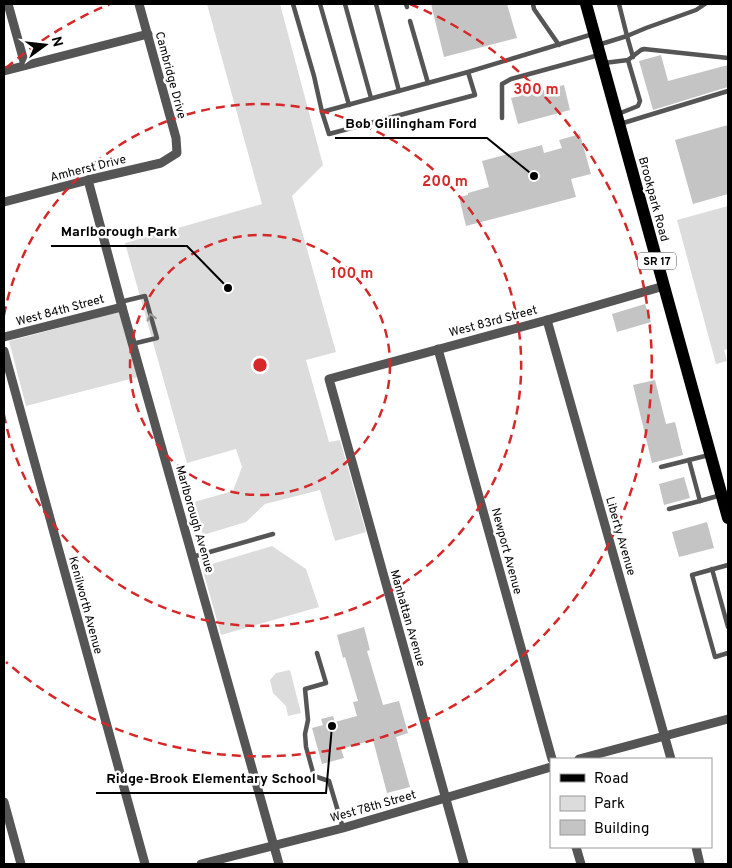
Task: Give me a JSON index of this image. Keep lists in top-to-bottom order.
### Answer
{
  "streets": {
    "main road": ["Brookpark Road", "SR 17"],
    "street": [
      "Cambridge Drive",
      "Amherst Drive",
      "West 84th Street",
      "West 83rd Street",
      "Marlborough Avenue",
      "Liberty Avenue",
      "Newport Avenue",
      "Kenilworth Avenue",
      "Manhattan Avenue",
      "West 78th Street"
    ]
  },
  "crossings": [
    ["Cambridge Drive", "Amherst Drive"],
    ["Amherst Drive", "Marlborough Avenue"],
    ["Brookpark Road", "West 83rd Street"],
    ["West 84th Street", "Marlborough Avenue"],
    ["West 83rd Street", "Liberty Avenue"],
    ["West 83rd Street", "Newport Avenue"],
    ["West 83rd Street", "Manhattan Avenue"],
    ["Marlborough Avenue", "West 78th Street"],
    ["Manhattan Avenue", "West 78th Street"]
  ],
  "places": ["Bob Gillingham Ford", "Marlborough Park", "Ridge-Brook Elementary School"],
  "legend": ["Road", "Park", "Building"],
  "north": "right",
  "rings": ["300 m", "200 m", "100 m"]
}
